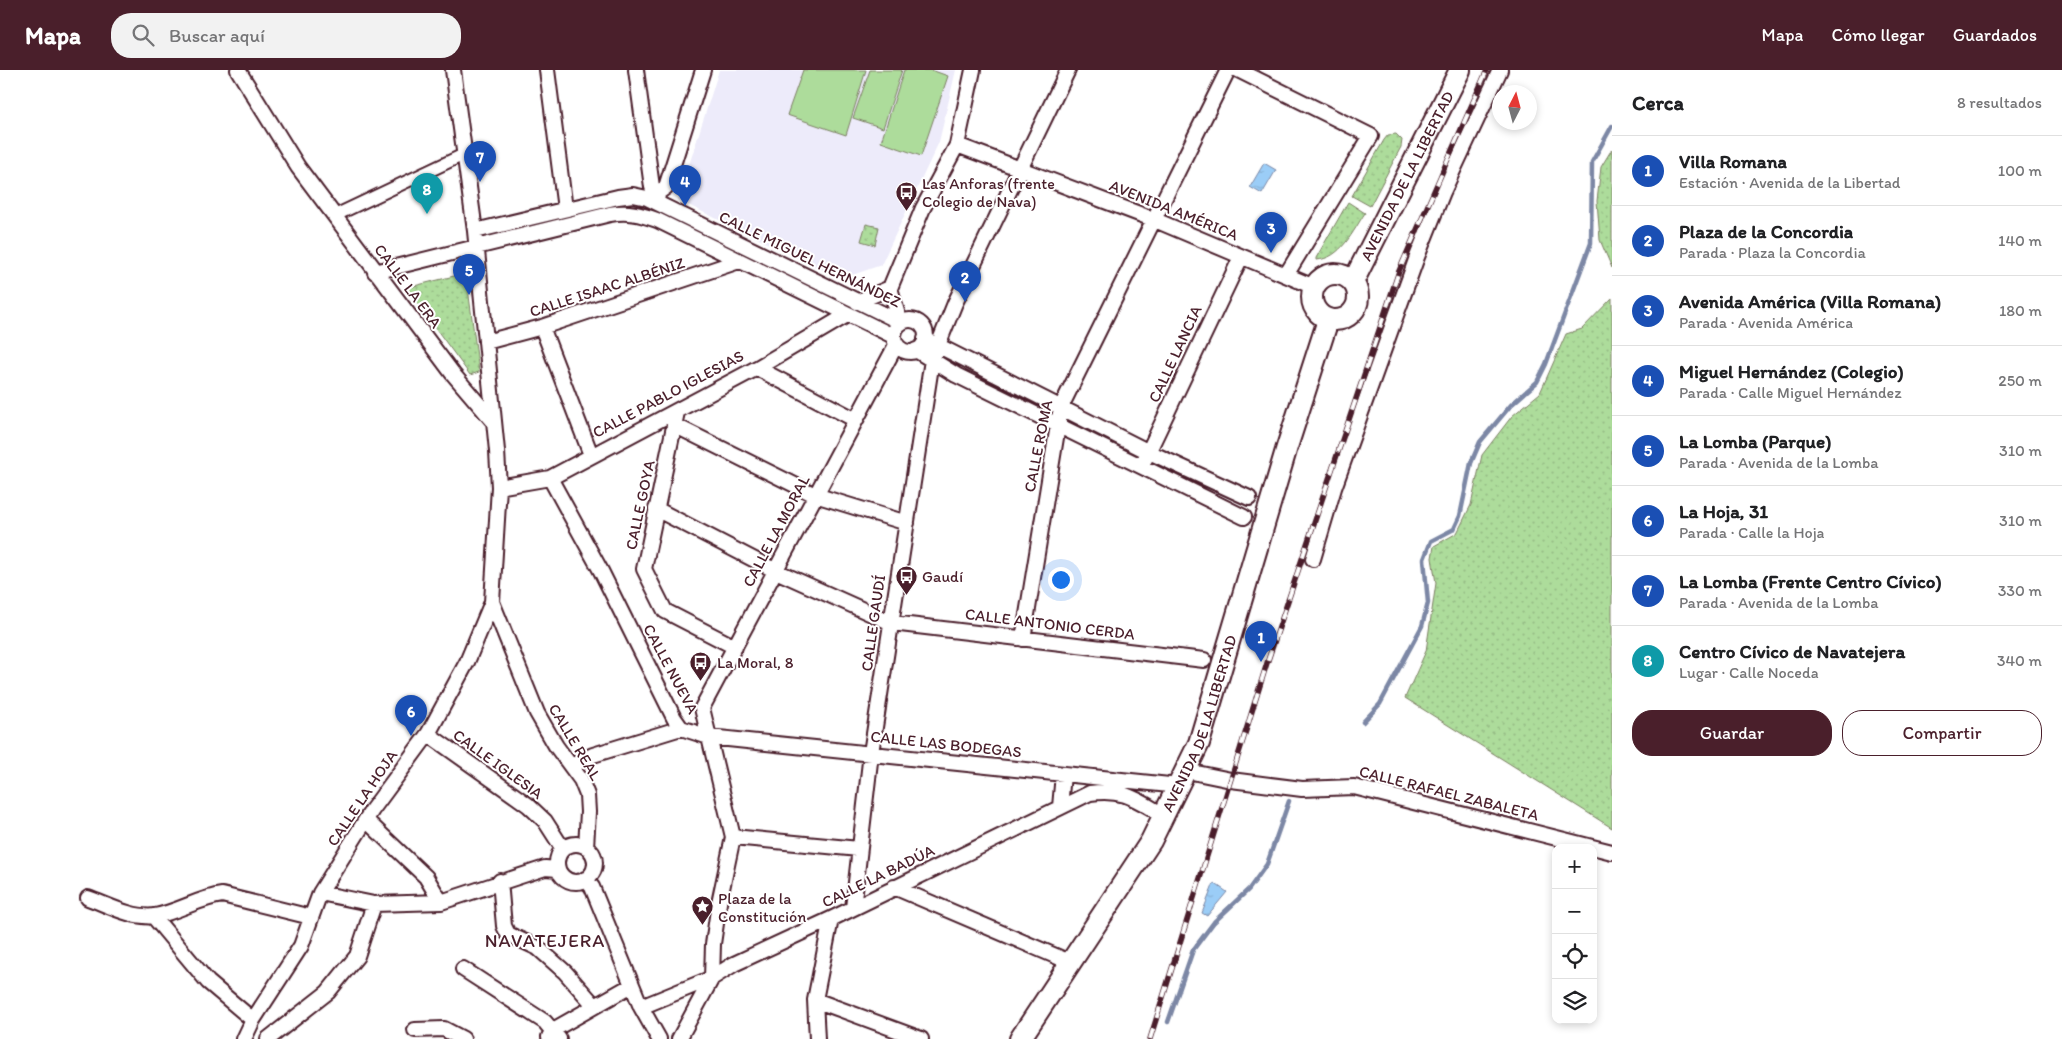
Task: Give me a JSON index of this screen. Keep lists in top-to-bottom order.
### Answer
{
  "streets": {
    "main road": ["AVENIDA DE LA LIBERTAD"],
    "street": [
      "AVENIDA AMÉRICA",
      "CALLE MIGUEL HERNÁNDEZ",
      "CALLE LA ERA",
      "CALLE ISAAC ALBÉNIZ",
      "CALLE LANCIA",
      "CALLE PABLO IGLESIAS",
      "CALLE ROMA",
      "CALLE GOYA",
      "CALLE LA MORAL",
      "CALLE GAUDÍ",
      "CALLE ANTONIO CERDA",
      "CALLE NUEVA",
      "CALLE REAL",
      "CALLE LAS BODEGAS",
      "CALLE IGLESIA",
      "CALLE RAFAEL ZABALETA",
      "CALLE LA HOJA",
      "CALLE LA BADÚA"
    ]
  },
  "crossings": [
    ["AVENIDA DE LA LIBERTAD", "AVENIDA AMÉRICA"],
    ["AVENIDA DE LA LIBERTAD", "CALLE LAS BODEGAS"],
    ["AVENIDA DE LA LIBERTAD", "CALLE RAFAEL ZABALETA"],
    ["AVENIDA DE LA LIBERTAD", "CALLE LA BADÚA"],
    ["AVENIDA AMÉRICA", "CALLE LANCIA"],
    ["AVENIDA AMÉRICA", "CALLE ROMA"],
    ["CALLE MIGUEL HERNÁNDEZ", "CALLE LA ERA"],
    ["CALLE MIGUEL HERNÁNDEZ", "CALLE ISAAC ALBÉNIZ"],
    ["CALLE MIGUEL HERNÁNDEZ", "CALLE PABLO IGLESIAS"],
    ["CALLE MIGUEL HERNÁNDEZ", "CALLE LA MORAL"],
    ["CALLE MIGUEL HERNÁNDEZ", "CALLE GAUDÍ"],
    ["CALLE MIGUEL HERNÁNDEZ", "CALLE LA HOJA"],
    ["CALLE LA ERA", "CALLE LA HOJA"],
    ["CALLE ISAAC ALBÉNIZ", "CALLE LA HOJA"],
    ["CALLE PABLO IGLESIAS", "CALLE GOYA"],
    ["CALLE PABLO IGLESIAS", "CALLE NUEVA"],
    ["CALLE PABLO IGLESIAS", "CALLE LA HOJA"],
    ["CALLE ROMA", "CALLE ANTONIO CERDA"],
    ["CALLE GOYA", "CALLE LA MORAL"],
    ["CALLE GOYA", "CALLE ANTONIO CERDA"],
    ["CALLE LA MORAL", "CALLE GAUDÍ"],
    ["CALLE LA MORAL", "CALLE ANTONIO CERDA"],
    ["CALLE LA MORAL", "CALLE NUEVA"],
    ["CALLE LA MORAL", "CALLE LAS BODEGAS"],
    ["CALLE GAUDÍ", "CALLE ANTONIO CERDA"],
    ["CALLE GAUDÍ", "CALLE LAS BODEGAS"],
    ["CALLE GAUDÍ", "CALLE LA BADÚA"],
    ["CALLE NUEVA", "CALLE LAS BODEGAS"],
    ["CALLE REAL", "CALLE IGLESIA"],
    ["CALLE REAL", "CALLE LA HOJA"],
    ["CALLE LAS BODEGAS", "CALLE RAFAEL ZABALETA"],
    ["CALLE IGLESIA", "CALLE LA HOJA"]
  ],
  "districts": ["NAVATEJERA"],
  "places": {
    "bus stop": ["Las Anforas (frente Colegio de Nava)", "Gaudí", "La Moral, 8"],
    "place": ["Plaza de la Constitución"]
  },
  "north": "top",
  "page": {
    "header": "Mapa",
    "search": "Buscar aquí",
    "nav": ["Mapa", "Cómo llegar", "Guardados"],
    "heading": ["Cerca", "8 resultados"],
    "list": [
      {
        "mark": "1",
        "name": "Villa Romana",
        "note": "Estación · Avenida de la Libertad",
        "value": "100 m"
      },
      {
        "mark": "2",
        "name": "Plaza de la Concordia",
        "note": "Parada · Plaza la Concordia",
        "value": "140 m"
      },
      {
        "mark": "3",
        "name": "Avenida América (Villa Romana)",
        "note": "Parada · Avenida América",
        "value": "180 m"
      },
      {
        "mark": "4",
        "name": "Miguel Hernández (Colegio)",
        "note": "Parada · Calle Miguel Hernández",
        "value": "250 m"
      },
      {
        "mark": "5",
        "name": "La Lomba (Parque)",
        "note": "Parada · Avenida de la Lomba",
        "value": "310 m"
      },
      {
        "mark": "6",
        "name": "La Hoja, 31",
        "note": "Parada · Calle la Hoja",
        "value": "310 m"
      },
      {
        "mark": "7",
        "name": "La Lomba (Frente Centro Cívico)",
        "note": "Parada · Avenida de la Lomba",
        "value": "330 m"
      },
      {
        "mark": "8",
        "name": "Centro Cívico de Navatejera",
        "note": "Lugar · Calle Noceda",
        "value": "340 m"
      }
    ],
    "pins": [
      "7",
      "4",
      "8",
      "3",
      "5",
      "2",
      "1",
      "6"
    ],
    "buttons": ["Guardar", "Compartir"],
    "map_buttons": ["+", "−"]
  }
}
